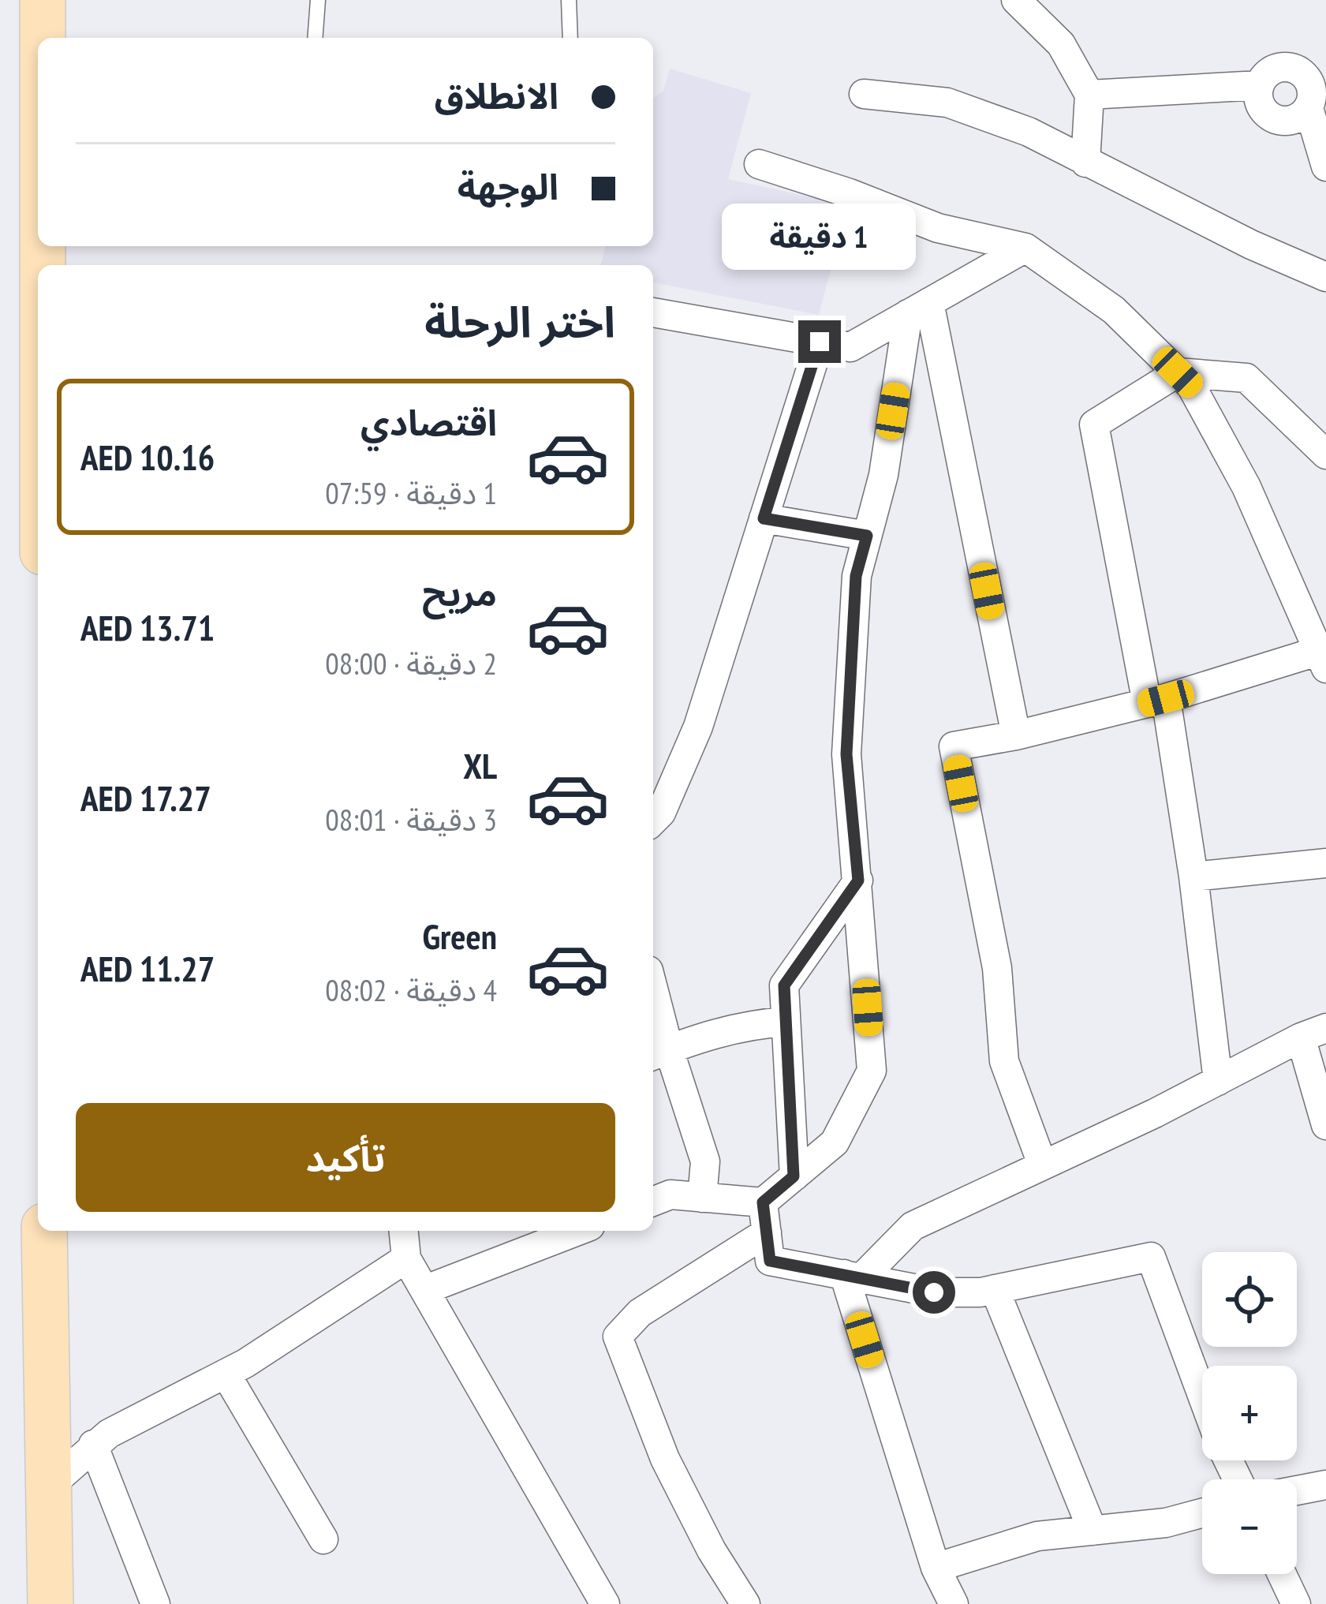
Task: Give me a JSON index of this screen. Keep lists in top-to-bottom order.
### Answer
{
  "page": {
    "banner": ["الانطلاق", "الوجهة"],
    "bubble": "1 دقيقة",
    "heading": "اختر الرحلة",
    "list": [
      {
        "name": "اقتصادي",
        "note": "1 دقيقة · 07:59",
        "value": "AED 10.16"
      },
      {
        "name": "مريح",
        "note": "2 دقيقة · 08:00",
        "value": "AED 13.71"
      },
      {
        "name": "XL",
        "note": "3 دقيقة · 08:01",
        "value": "AED 17.27"
      },
      {
        "name": "Green",
        "note": "4 دقيقة · 08:02",
        "value": "AED 11.27"
      }
    ],
    "buttons": "تأكيد",
    "map_buttons": ["+", "−"]
  }
}
